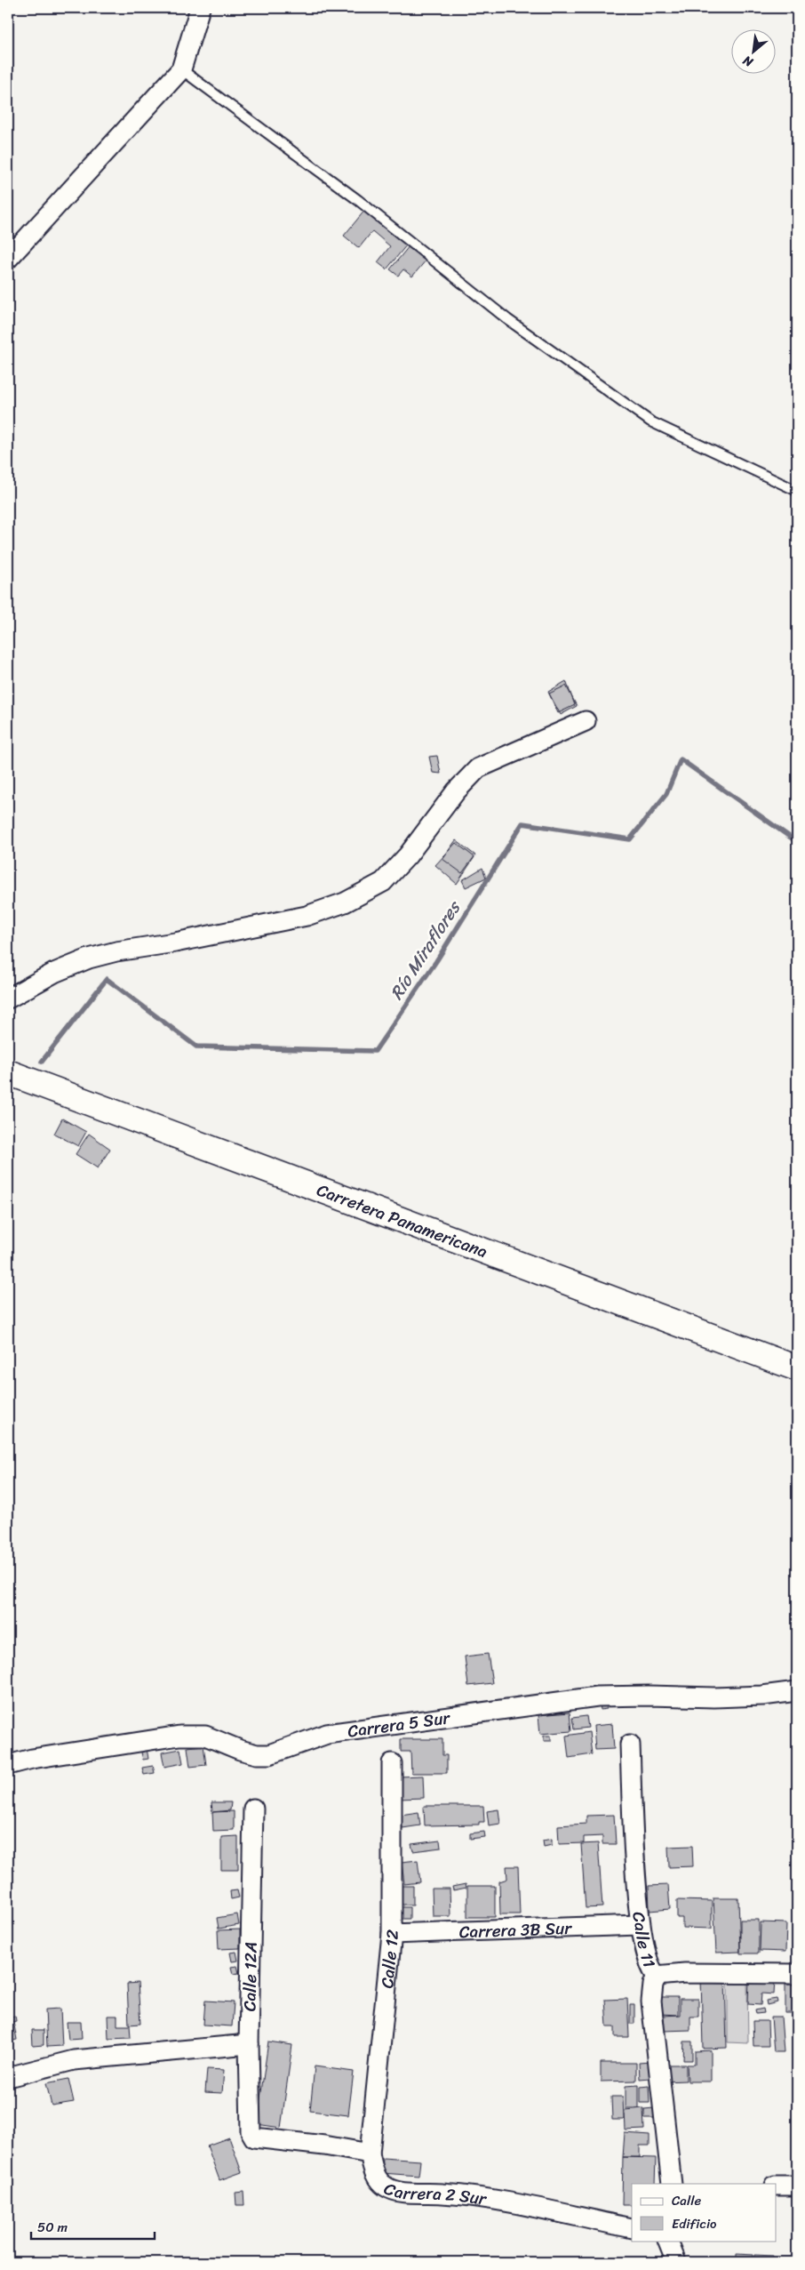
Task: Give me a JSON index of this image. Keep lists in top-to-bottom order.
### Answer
{
  "streets": {
    "highway": ["Carretera Panamericana"],
    "street": [
      "Carrera 5 Sur",
      "Carrera 3B Sur",
      "Calle 11",
      "Calle 12",
      "Calle 12A",
      "Carrera 2 Sur"
    ]
  },
  "crossings": [
    ["Carrera 3B Sur", "Calle 11"],
    ["Carrera 3B Sur", "Calle 12"],
    ["Calle 12", "Calle 12A"],
    ["Calle 12", "Carrera 2 Sur"],
    ["Calle 12A", "Carrera 2 Sur"]
  ],
  "water": ["Río Miraflores"],
  "legend": ["Calle", "Edificio"],
  "scale_bar": "50 m",
  "north": "bottom left"
}
